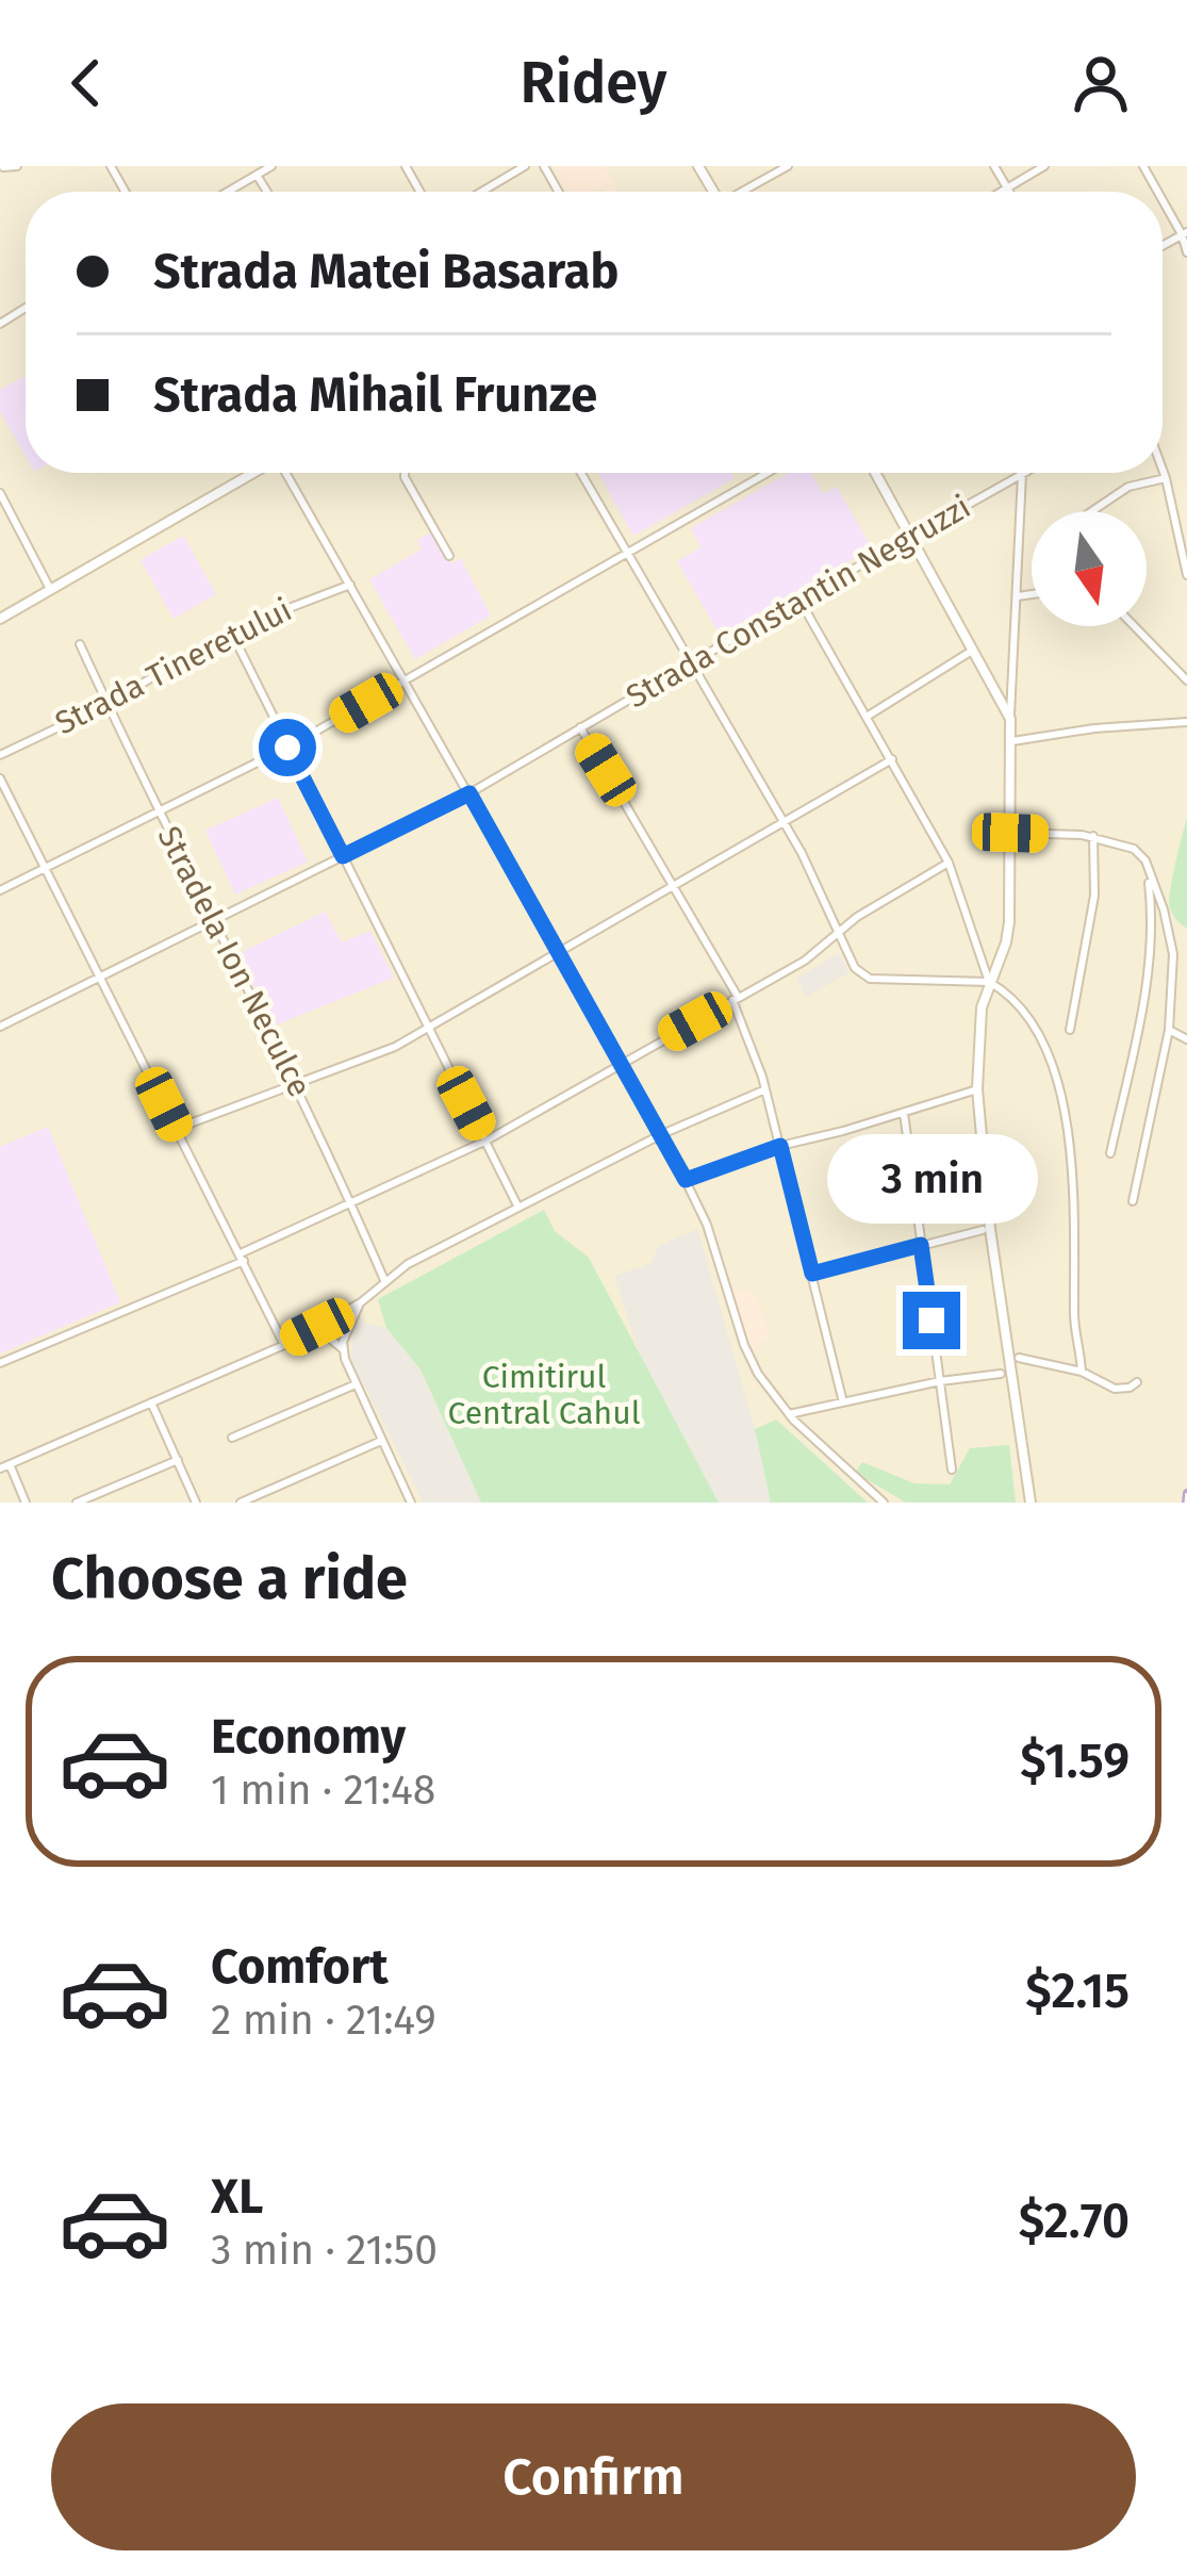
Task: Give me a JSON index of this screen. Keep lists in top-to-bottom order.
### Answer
{
  "streets": {
    "street": ["Strada Constantin Negruzzi", "Strada Tineretului", "Stradela Ion Neculce"]
  },
  "crossings": [
    ["Strada Constantin Negruzzi", "Stradela Ion Neculce"],
    ["Strada Tineretului", "Stradela Ion Neculce"]
  ],
  "parks": ["Cimitirul Central Cahul"],
  "north": "bottom",
  "page": {
    "header": "Ridey",
    "banner": ["Strada Matei Basarab", "Strada Mihail Frunze"],
    "bubble": "3 min",
    "heading": "Choose a ride",
    "list": [
      {
        "name": "Economy",
        "note": "1 min · 21:48",
        "value": "$1.59"
      },
      {
        "name": "Comfort",
        "note": "2 min · 21:49",
        "value": "$2.15"
      },
      {
        "name": "XL",
        "note": "3 min · 21:50",
        "value": "$2.70"
      }
    ],
    "buttons": "Confirm"
  }
}
